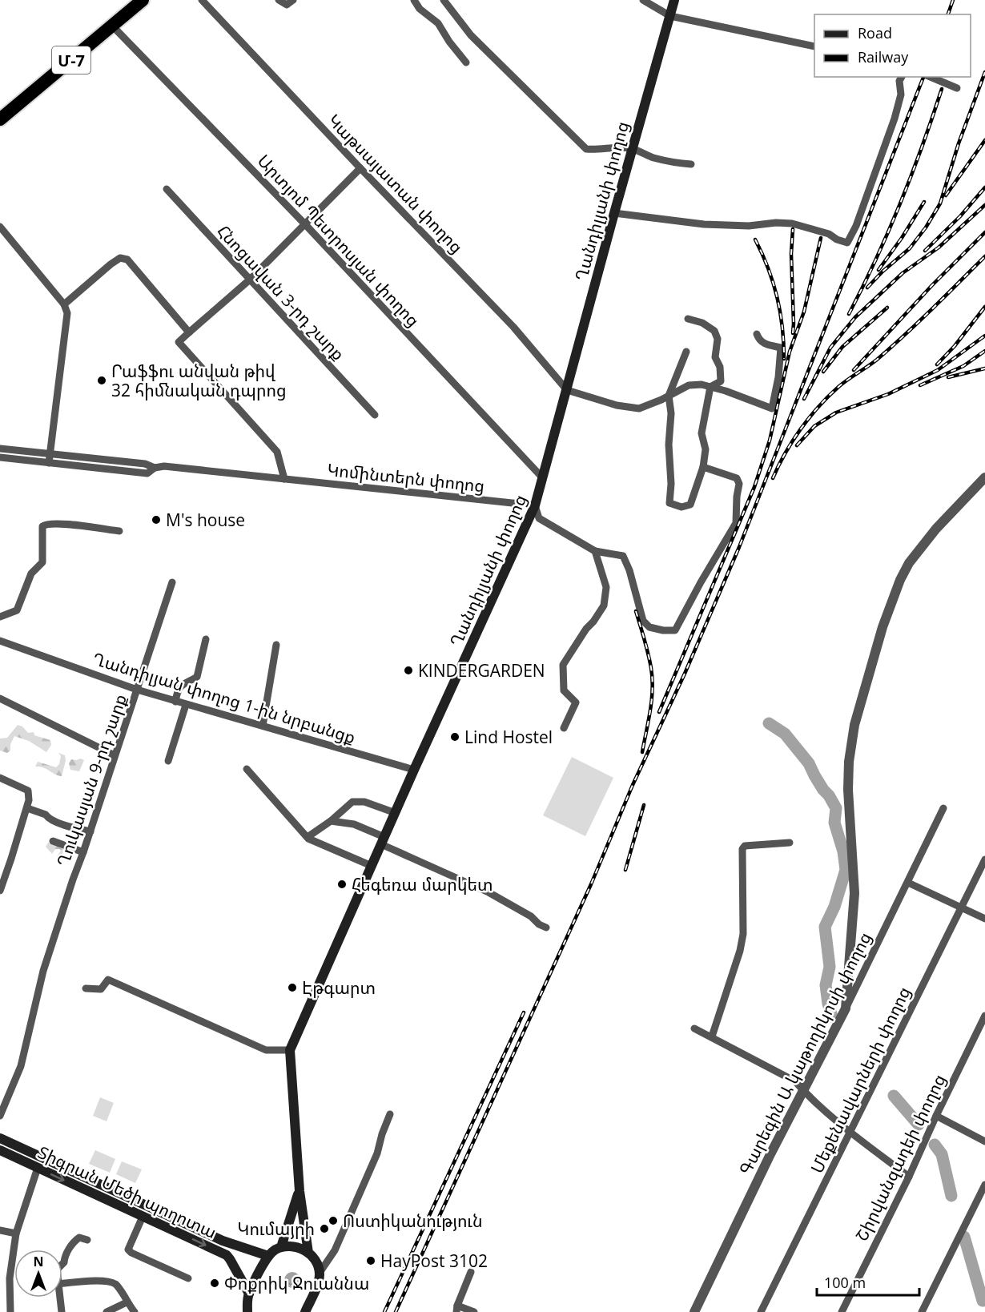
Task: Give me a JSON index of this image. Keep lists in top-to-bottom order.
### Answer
{
  "streets": {
    "highway": ["Մ-7"],
    "main road": ["Ղանդիլյանի փողոց", "Տիգրան Մեծի պողոտա"],
    "street": [
      "Կաթսայատան փողոց",
      "Արտյոմ Պետրոսյան փողոց",
      "Հնոցավան 3-րդ շարք",
      "Կոմինտերն փողոց",
      "Ղանդիլյան փողոց 1-ին նրբանցք",
      "Ղուկասյան 9-րդ շարք",
      "Գարեգին Ա կաթողիկոսի փողոց",
      "Մեքենավարների փողոց",
      "Շիրվանզադեի փողոց"
    ]
  },
  "crossings": [
    ["Մ-7", "Արտյոմ Պետրոսյան փողոց"],
    ["Կաթսայատան փողոց", "Ղանդիլյանի փողոց"],
    ["Ղանդիլյանի փողոց", "Արտյոմ Պետրոսյան փողոց"],
    ["Ղանդիլյանի փողոց", "Կոմինտերն փողոց"],
    ["Ղանդիլյանի փողոց", "Ղանդիլյան փողոց 1-ին նրբանցք"],
    ["Ղանդիլյան փողոց 1-ին նրբանցք", "Ղուկասյան 9-րդ շարք"]
  ],
  "places": [
    "Րաֆֆու անվան թիվ 32 հիմնական դպրոց",
    "M's house",
    "KINDERGARDEN",
    "Lind Hostel",
    "Հեգեռա մարկետ",
    "Էթգարտ",
    "Ոստիկանություն",
    "Կումայրի",
    "HayPost 3102",
    "Փոքրիկ Ջուաննա"
  ],
  "legend": ["Road", "Railway"],
  "scale_bar": "100 m",
  "north": "top"
}
